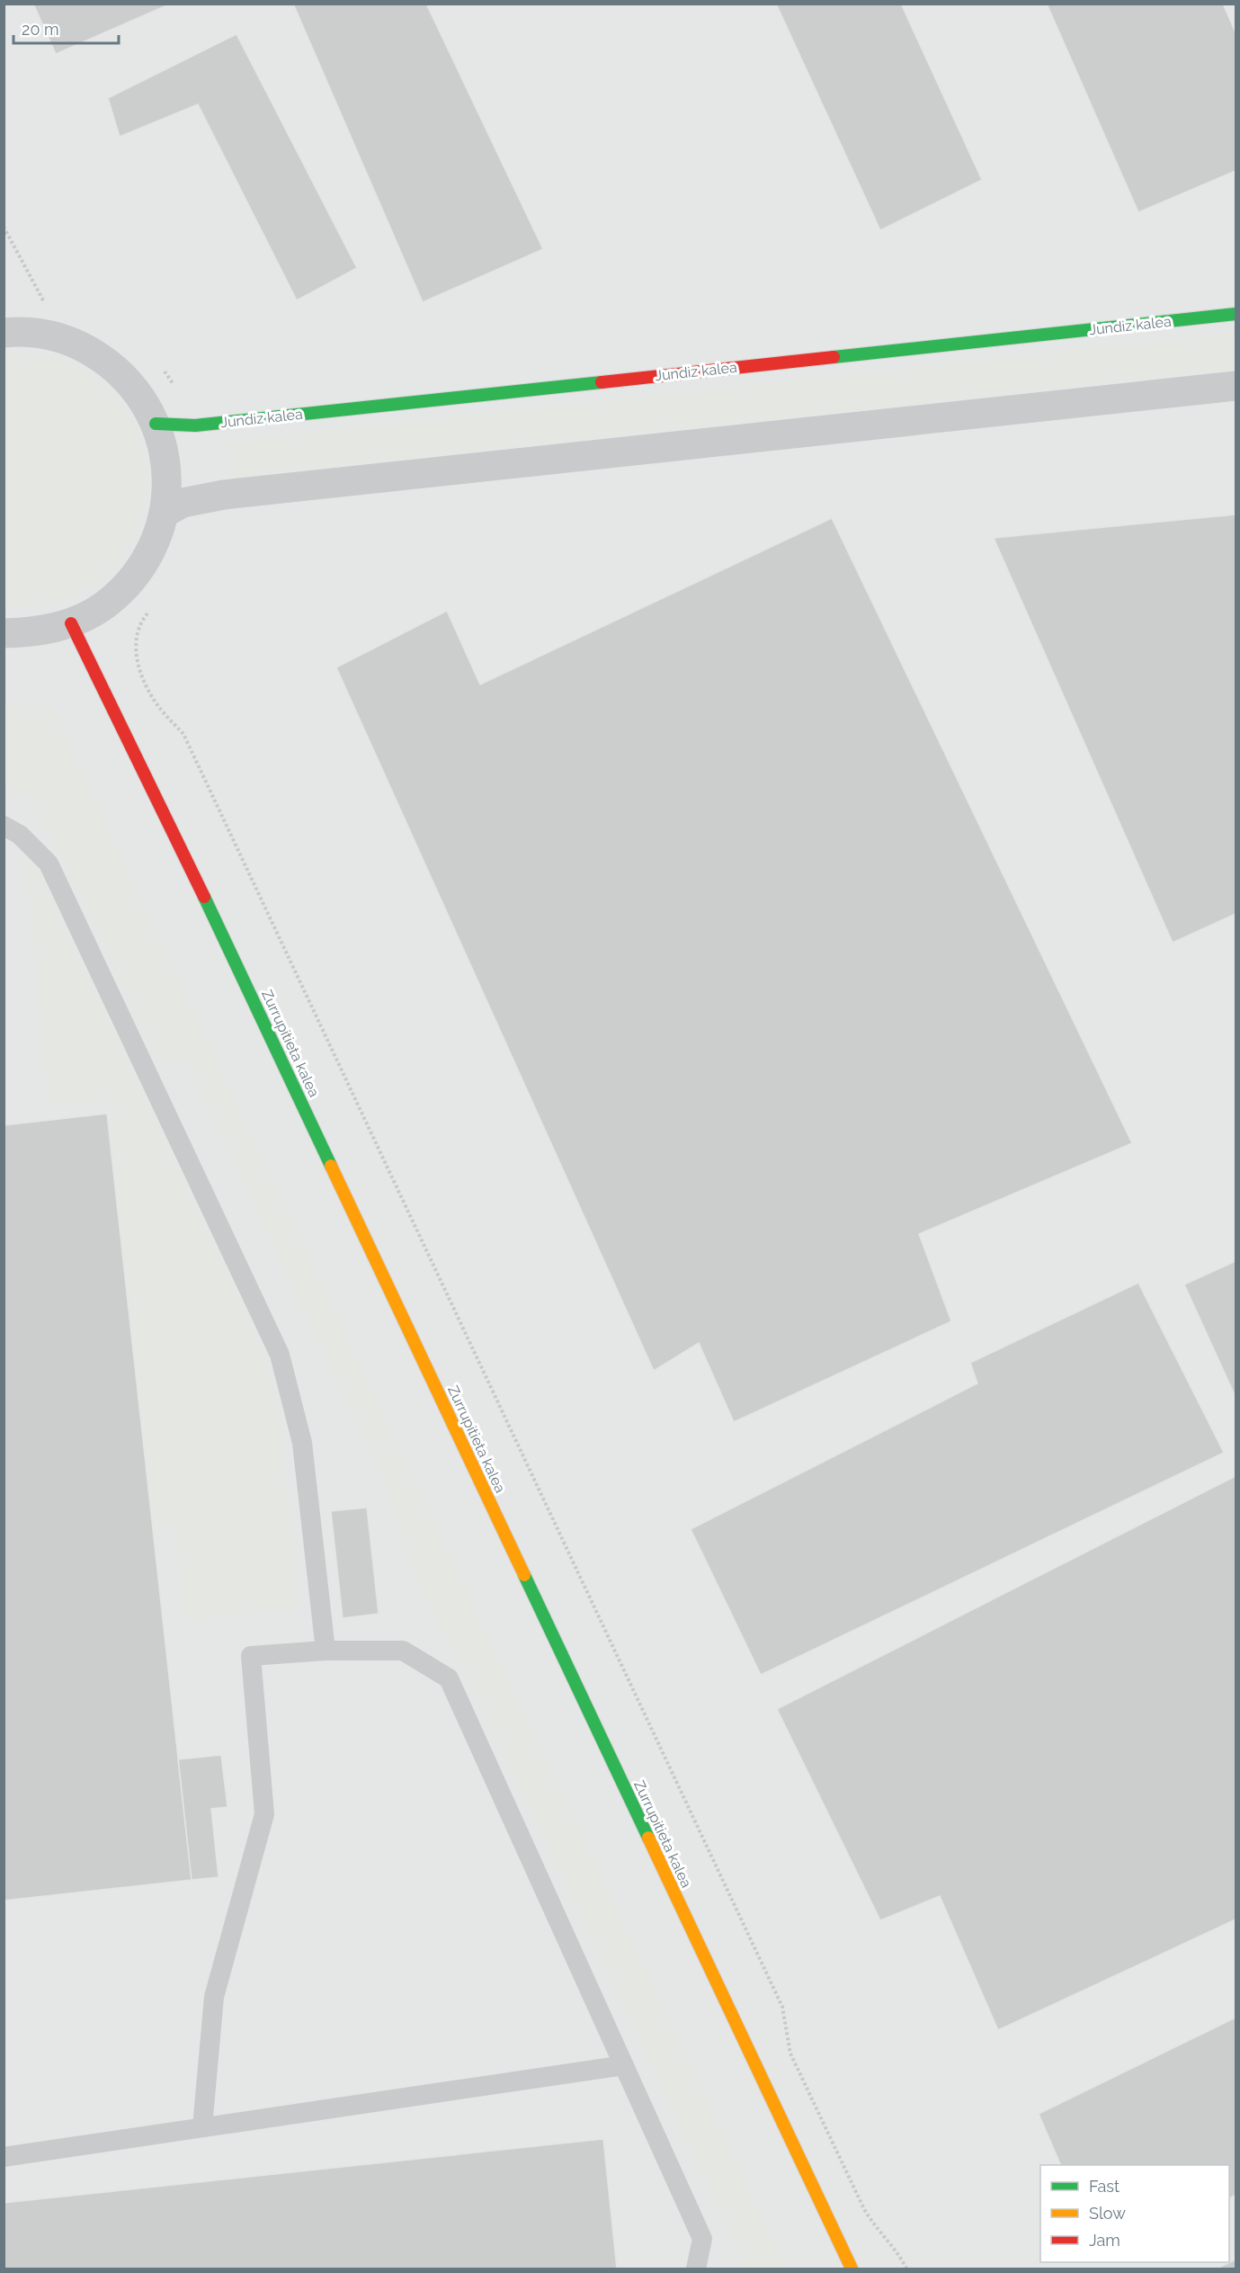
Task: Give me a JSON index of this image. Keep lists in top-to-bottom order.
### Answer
{
  "streets": {
    "street": ["Jundiz kalea", "Zurrupitieta kalea"]
  },
  "legend": ["Fast", "Slow", "Jam"],
  "scale_bar": "20 m"
}
